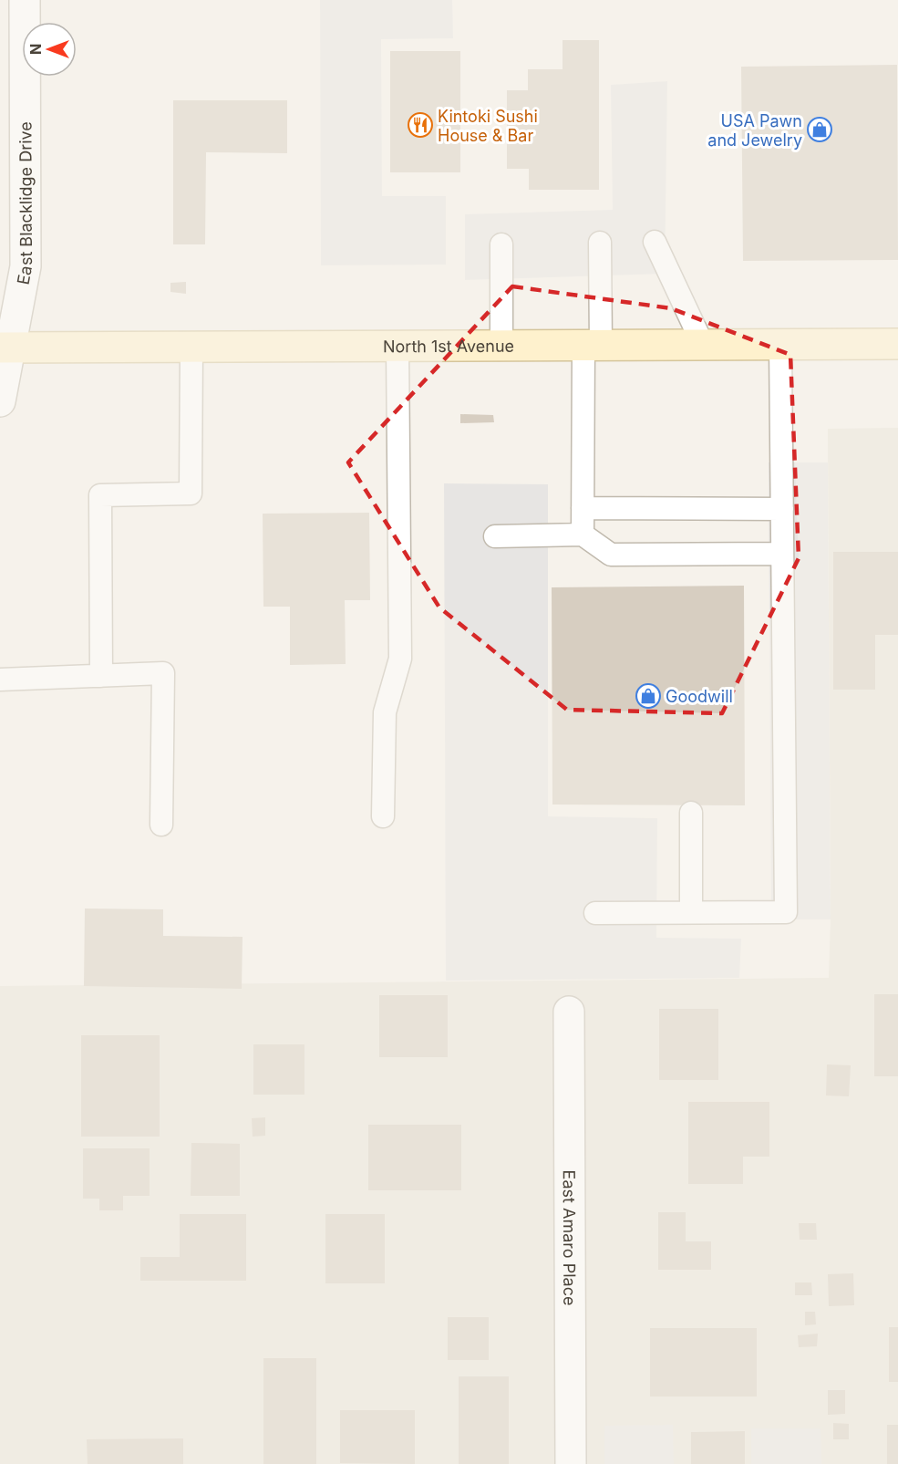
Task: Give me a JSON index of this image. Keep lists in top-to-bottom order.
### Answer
{
  "streets": {
    "main road": ["North 1st Avenue"],
    "street": ["East Blacklidge Drive", "East Amaro Place"]
  },
  "crossings": [
    ["East Blacklidge Drive", "North 1st Avenue"]
  ],
  "places": {
    "restaurant": ["Kintoki Sushi House & Bar"],
    "shop": ["USA Pawn and Jewelry", "Goodwill"]
  },
  "north": "left"
}
